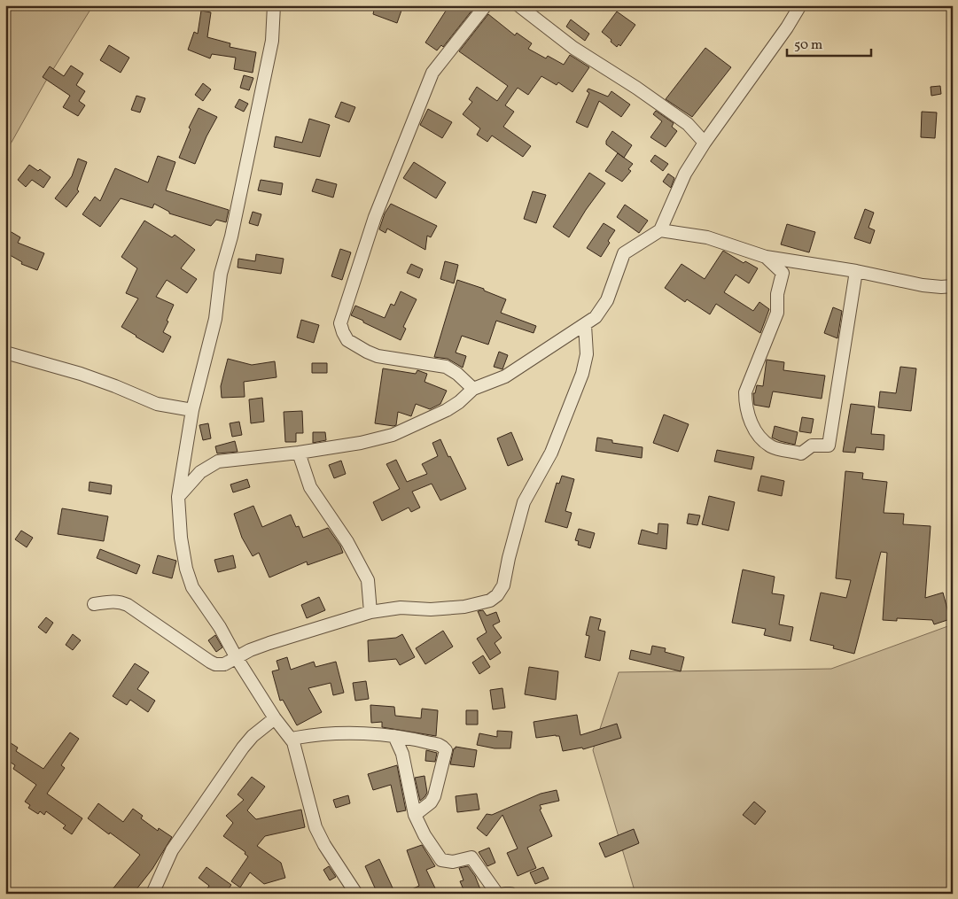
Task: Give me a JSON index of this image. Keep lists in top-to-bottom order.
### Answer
{
  "scale_bar": "50 m"
}
